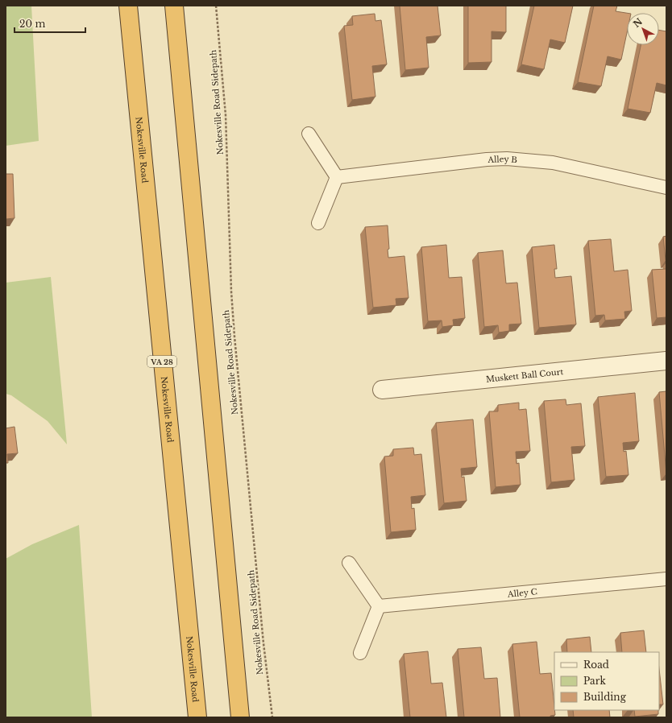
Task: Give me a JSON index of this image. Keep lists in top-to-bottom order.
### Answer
{
  "streets": {
    "highway": ["Nokesville Road", "VA 28"],
    "street": ["Muskett Ball Court"],
    "lane": ["Alley B", "Alley C"],
    "path": ["Nokesville Road Sidepath"]
  },
  "legend": ["Road", "Park", "Building"],
  "scale_bar": "20 m",
  "north": "top left"
}
